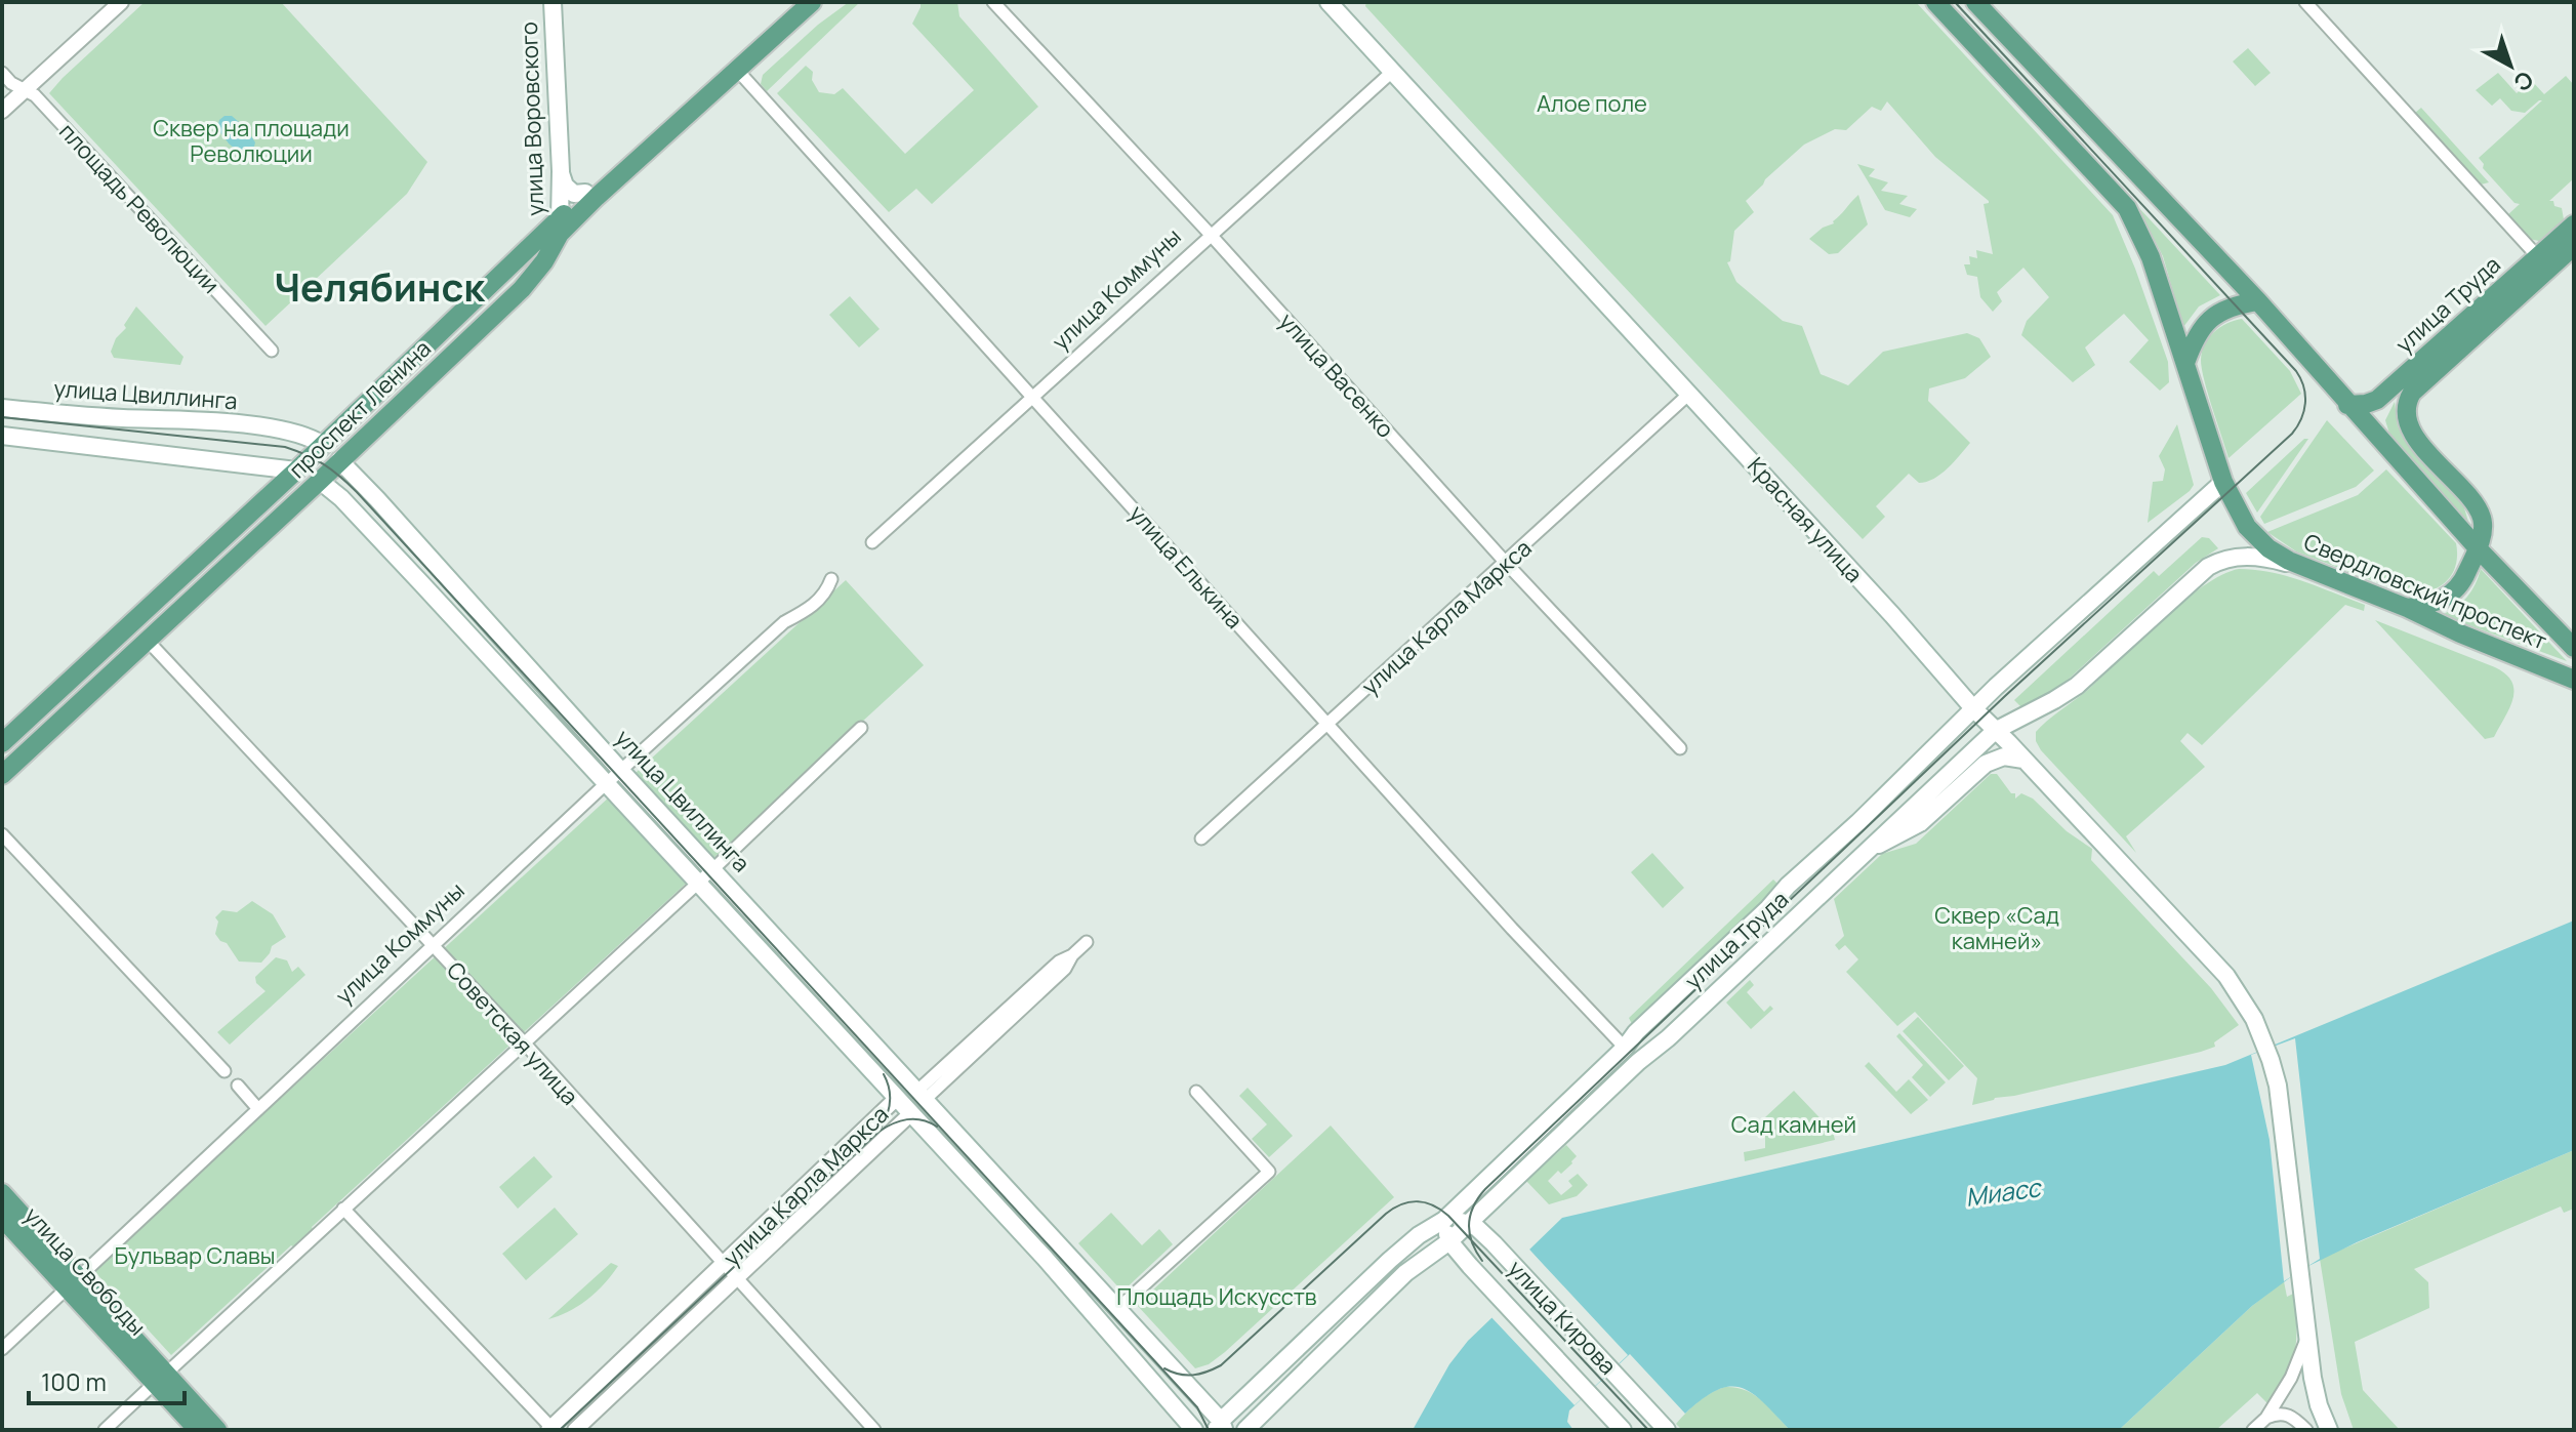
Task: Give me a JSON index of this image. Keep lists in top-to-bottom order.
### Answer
{
  "streets": {
    "main road": [
      "улица Воровского",
      "улица Труда",
      "улица Цвиллинга",
      "проспект Ленина",
      "Красная улица",
      "улица Елькина",
      "Свердловский проспект",
      "улица Карла Маркса",
      "улица Свободы",
      "улица Кирова"
    ],
    "street": [
      "площадь Революции",
      "улица Коммуны",
      "улица Васенко",
      "Советская улица"
    ]
  },
  "crossings": [
    ["улица Воровского", "проспект Ленина"],
    ["улица Коммуны", "улица Васенко"],
    ["улица Коммуны", "улица Цвиллинга"],
    ["улица Коммуны", "Красная улица"],
    ["улица Коммуны", "улица Елькина"],
    ["улица Коммуны", "Советская улица"],
    ["улица Коммуны", "улица Свободы"],
    ["улица Труда", "улица Цвиллинга"],
    ["улица Труда", "Красная улица"],
    ["улица Труда", "улица Елькина"],
    ["улица Труда", "Свердловский проспект"],
    ["улица Труда", "улица Кирова"],
    ["улица Васенко", "улица Карла Маркса"],
    ["улица Цвиллинга", "проспект Ленина"],
    ["улица Цвиллинга", "улица Карла Маркса"],
    ["проспект Ленина", "улица Елькина"],
    ["проспект Ленина", "Советская улица"],
    ["Красная улица", "улица Карла Маркса"],
    ["улица Елькина", "улица Карла Маркса"],
    ["улица Карла Маркса", "Советская улица"]
  ],
  "districts": ["Челябинск"],
  "water": ["Миасс"],
  "parks": [
    "Алое поле",
    "Сквер на площади Революции",
    "Сквер «Сад камней»",
    "Сад камней",
    "Бульвар Славы",
    "Площадь Искусств"
  ],
  "scale_bar": "100 m",
  "north": "bottom right"
}
